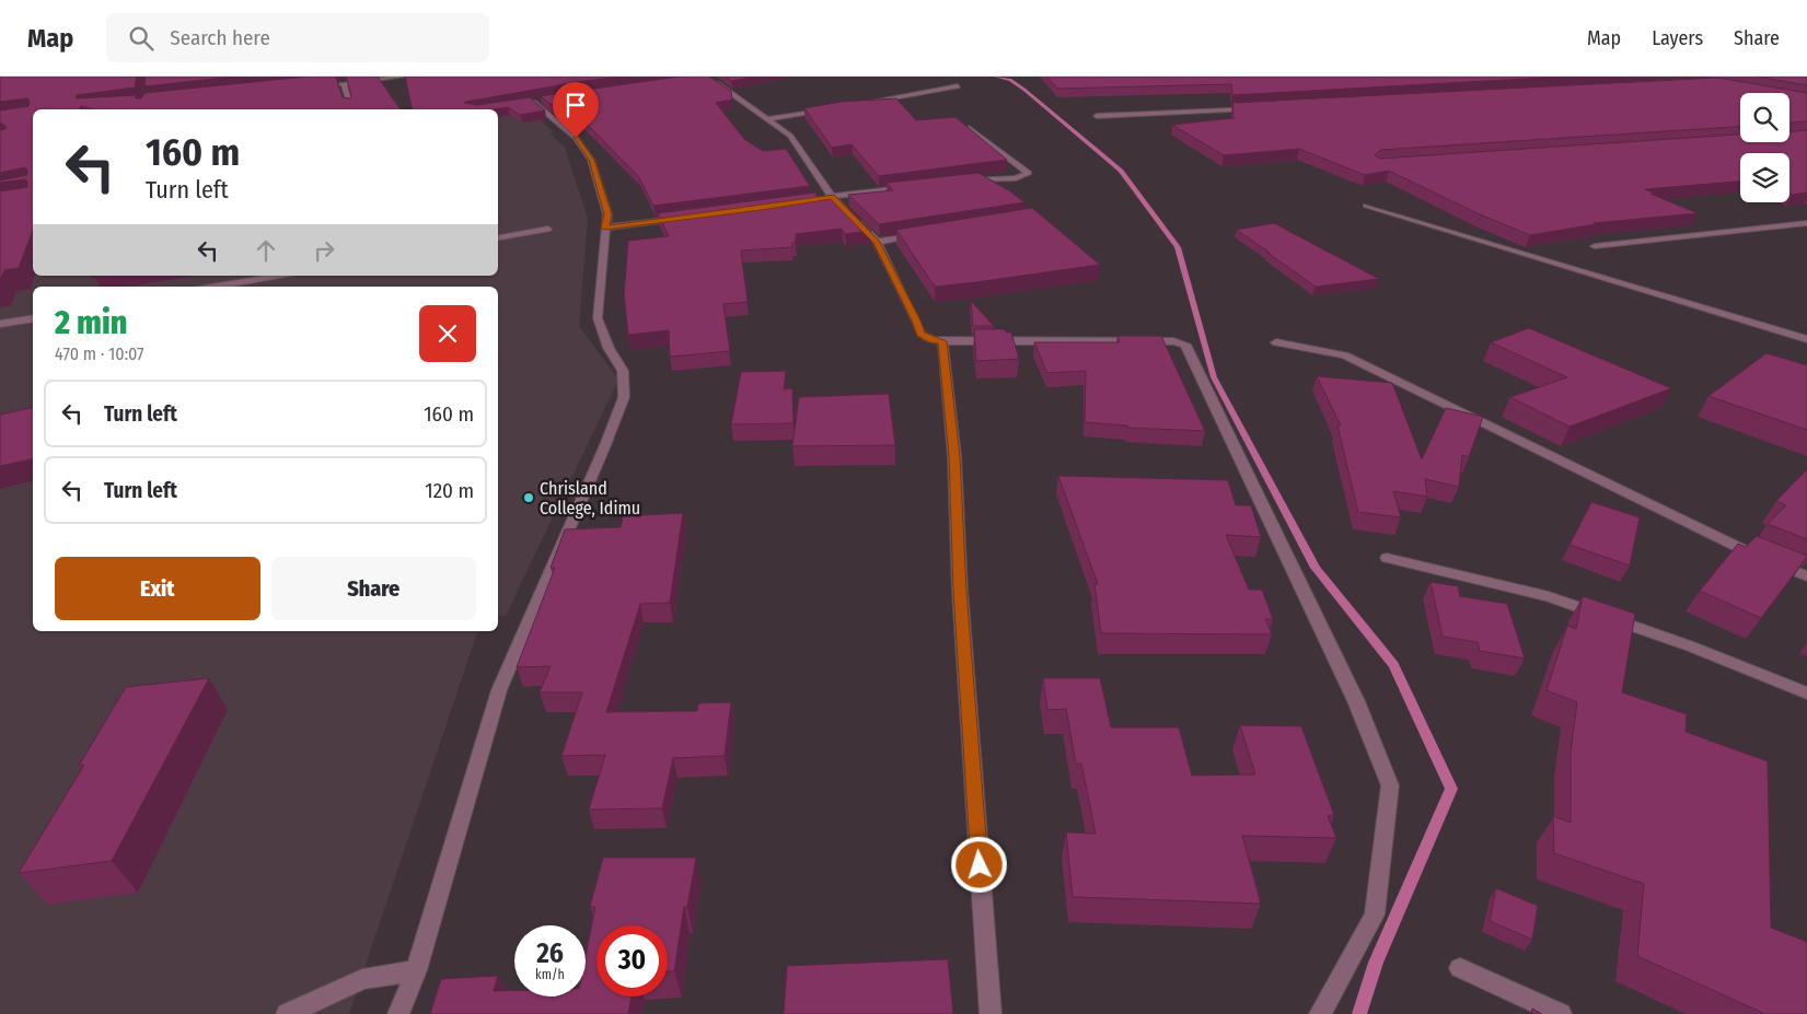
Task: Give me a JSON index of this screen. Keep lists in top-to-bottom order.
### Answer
{
  "places": ["Chrisland College, Idimu"],
  "page": {
    "header": "Map",
    "search": "Search here",
    "nav": ["Map", "Layers", "Share"],
    "turn": ["160 m", "Turn left"],
    "heading": ["2 min", "470 m · 10:07"],
    "list": [
      {
        "name": "Turn left",
        "value": "160 m"
      },
      {
        "name": "Turn left",
        "value": "120 m"
      }
    ],
    "buttons": ["Exit", "Share"],
    "speed": "26 km/h",
    "limit": "30"
  }
}
